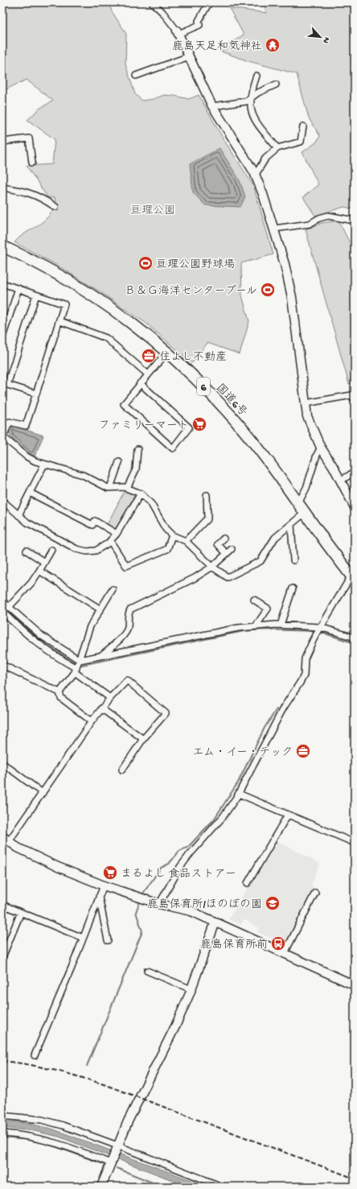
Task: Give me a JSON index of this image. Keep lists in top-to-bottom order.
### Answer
{
  "streets": {
    "highway": ["6", "国道6号"]
  },
  "parks": ["亘理公園"],
  "places": {
    "temple": ["鹿島天足和気神社"],
    "sports": ["亘理公園野球場", "Ｂ＆Ｇ海洋センタープール"],
    "office": ["住よし不動産", "エム・イー・テック"],
    "supermarket": ["ファミリーマート", "まるよし 食品ストアー"],
    "school or university": ["鹿島保育所/ほのぼの園"],
    "bus stop": ["鹿島保育所前"]
  },
  "north": "bottom right"
}
